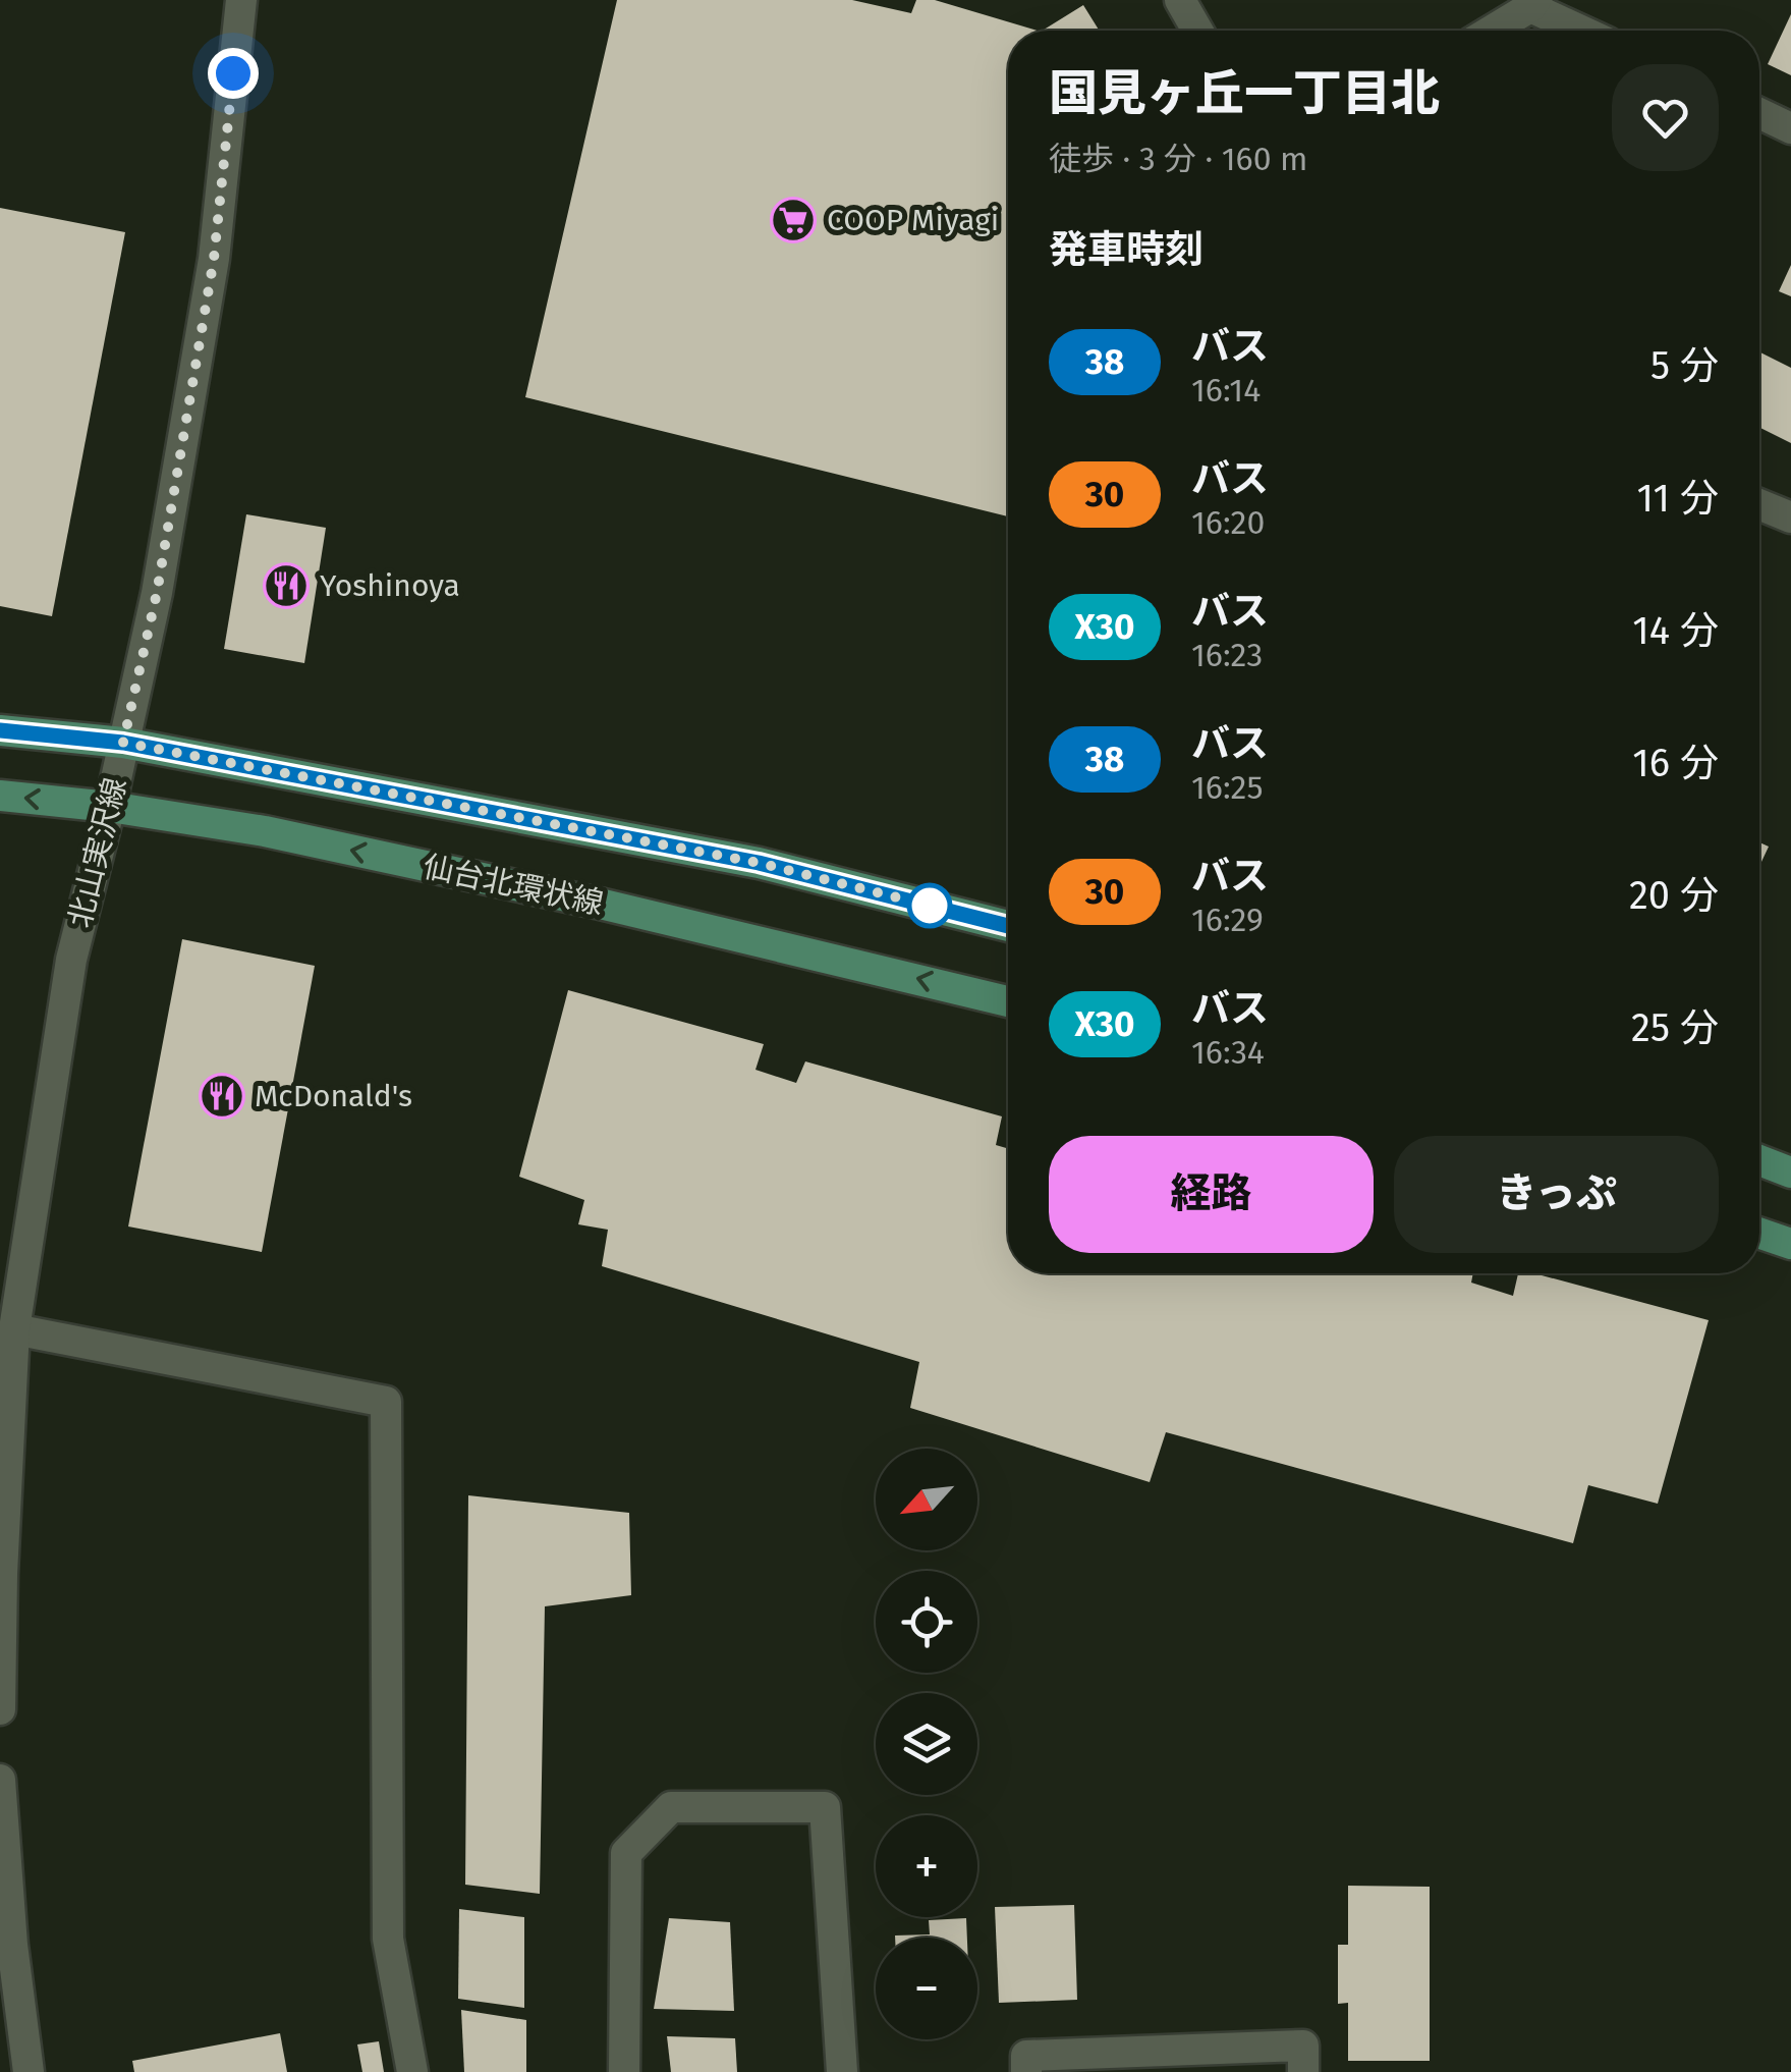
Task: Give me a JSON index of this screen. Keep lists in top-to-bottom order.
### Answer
{
  "streets": {
    "main road": ["仙台北環状線"],
    "street": ["北山実沢線"]
  },
  "crossings": [
    ["北山実沢線", "仙台北環状線"]
  ],
  "places": {
    "supermarket": ["COOP Miyagi"],
    "restaurant": ["Yoshinoya", "McDonald's"]
  },
  "lines": ["bus line 38"],
  "north": "bottom left",
  "page": {
    "heading": [
      ["国見ヶ丘一丁目北", "徒歩 · 3 分 · 160 m"],
      "発車時刻"
    ],
    "list": [
      {
        "mark": "38",
        "name": "バス",
        "note": "16:14",
        "value": "5 分"
      },
      {
        "mark": "30",
        "name": "バス",
        "note": "16:20",
        "value": "11 分"
      },
      {
        "mark": "X30",
        "name": "バス",
        "note": "16:23",
        "value": "14 分"
      },
      {
        "mark": "38",
        "name": "バス",
        "note": "16:25",
        "value": "16 分"
      },
      {
        "mark": "30",
        "name": "バス",
        "note": "16:29",
        "value": "20 分"
      },
      {
        "mark": "X30",
        "name": "バス",
        "note": "16:34",
        "value": "25 分"
      }
    ],
    "buttons": ["経路", "きっぷ"],
    "map_buttons": ["+", "−"]
  }
}
